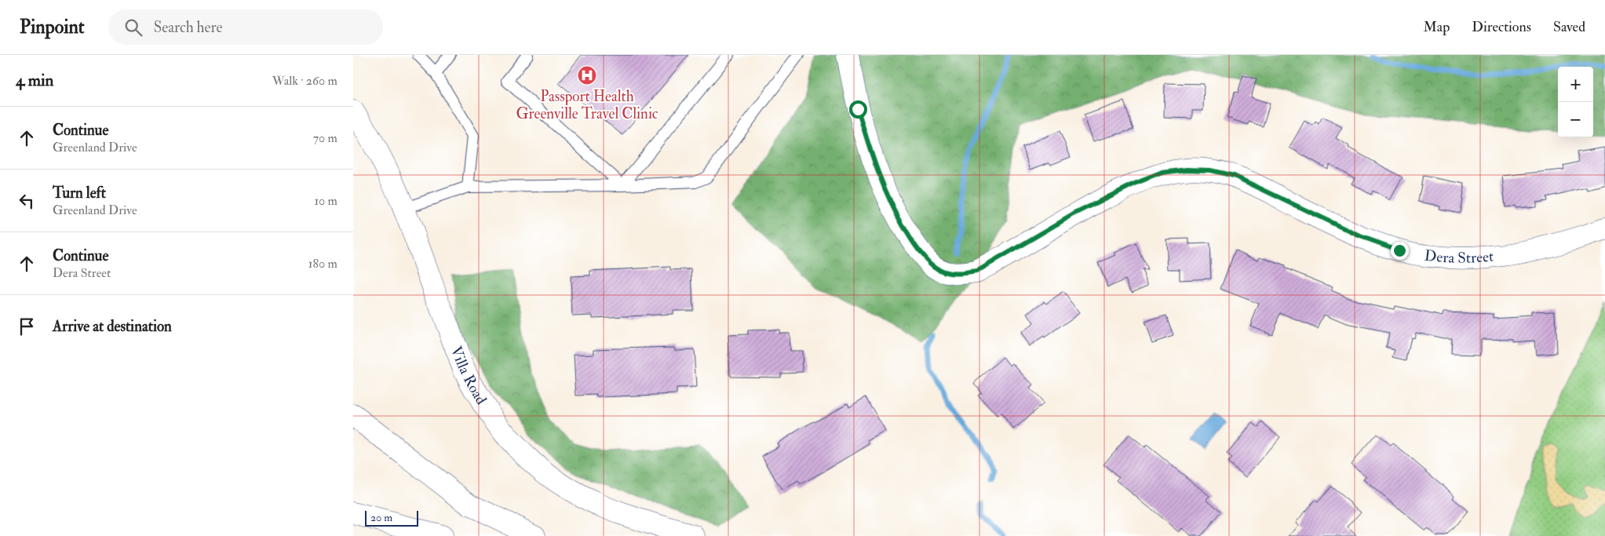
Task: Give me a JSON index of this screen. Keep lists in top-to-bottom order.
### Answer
{
  "streets": {
    "main road": ["Dera Street", "Villa Road"]
  },
  "places": {
    "hospital": ["Passport Health Greenville Travel Clinic"]
  },
  "scale_bar": "20 m",
  "page": {
    "header": "Pinpoint",
    "search": "Search here",
    "nav": ["Map", "Directions", "Saved"],
    "heading": ["4 min", "Walk · 260 m"],
    "map_buttons": ["+", "−"],
    "list": [
      ["Continue", "Greenland Drive", "70 m"],
      ["Turn left", "Greenland Drive", "10 m"],
      ["Continue", "Dera Street", "180 m"],
      "Arrive at destination"
    ],
    "scale": "20 m"
  }
}
